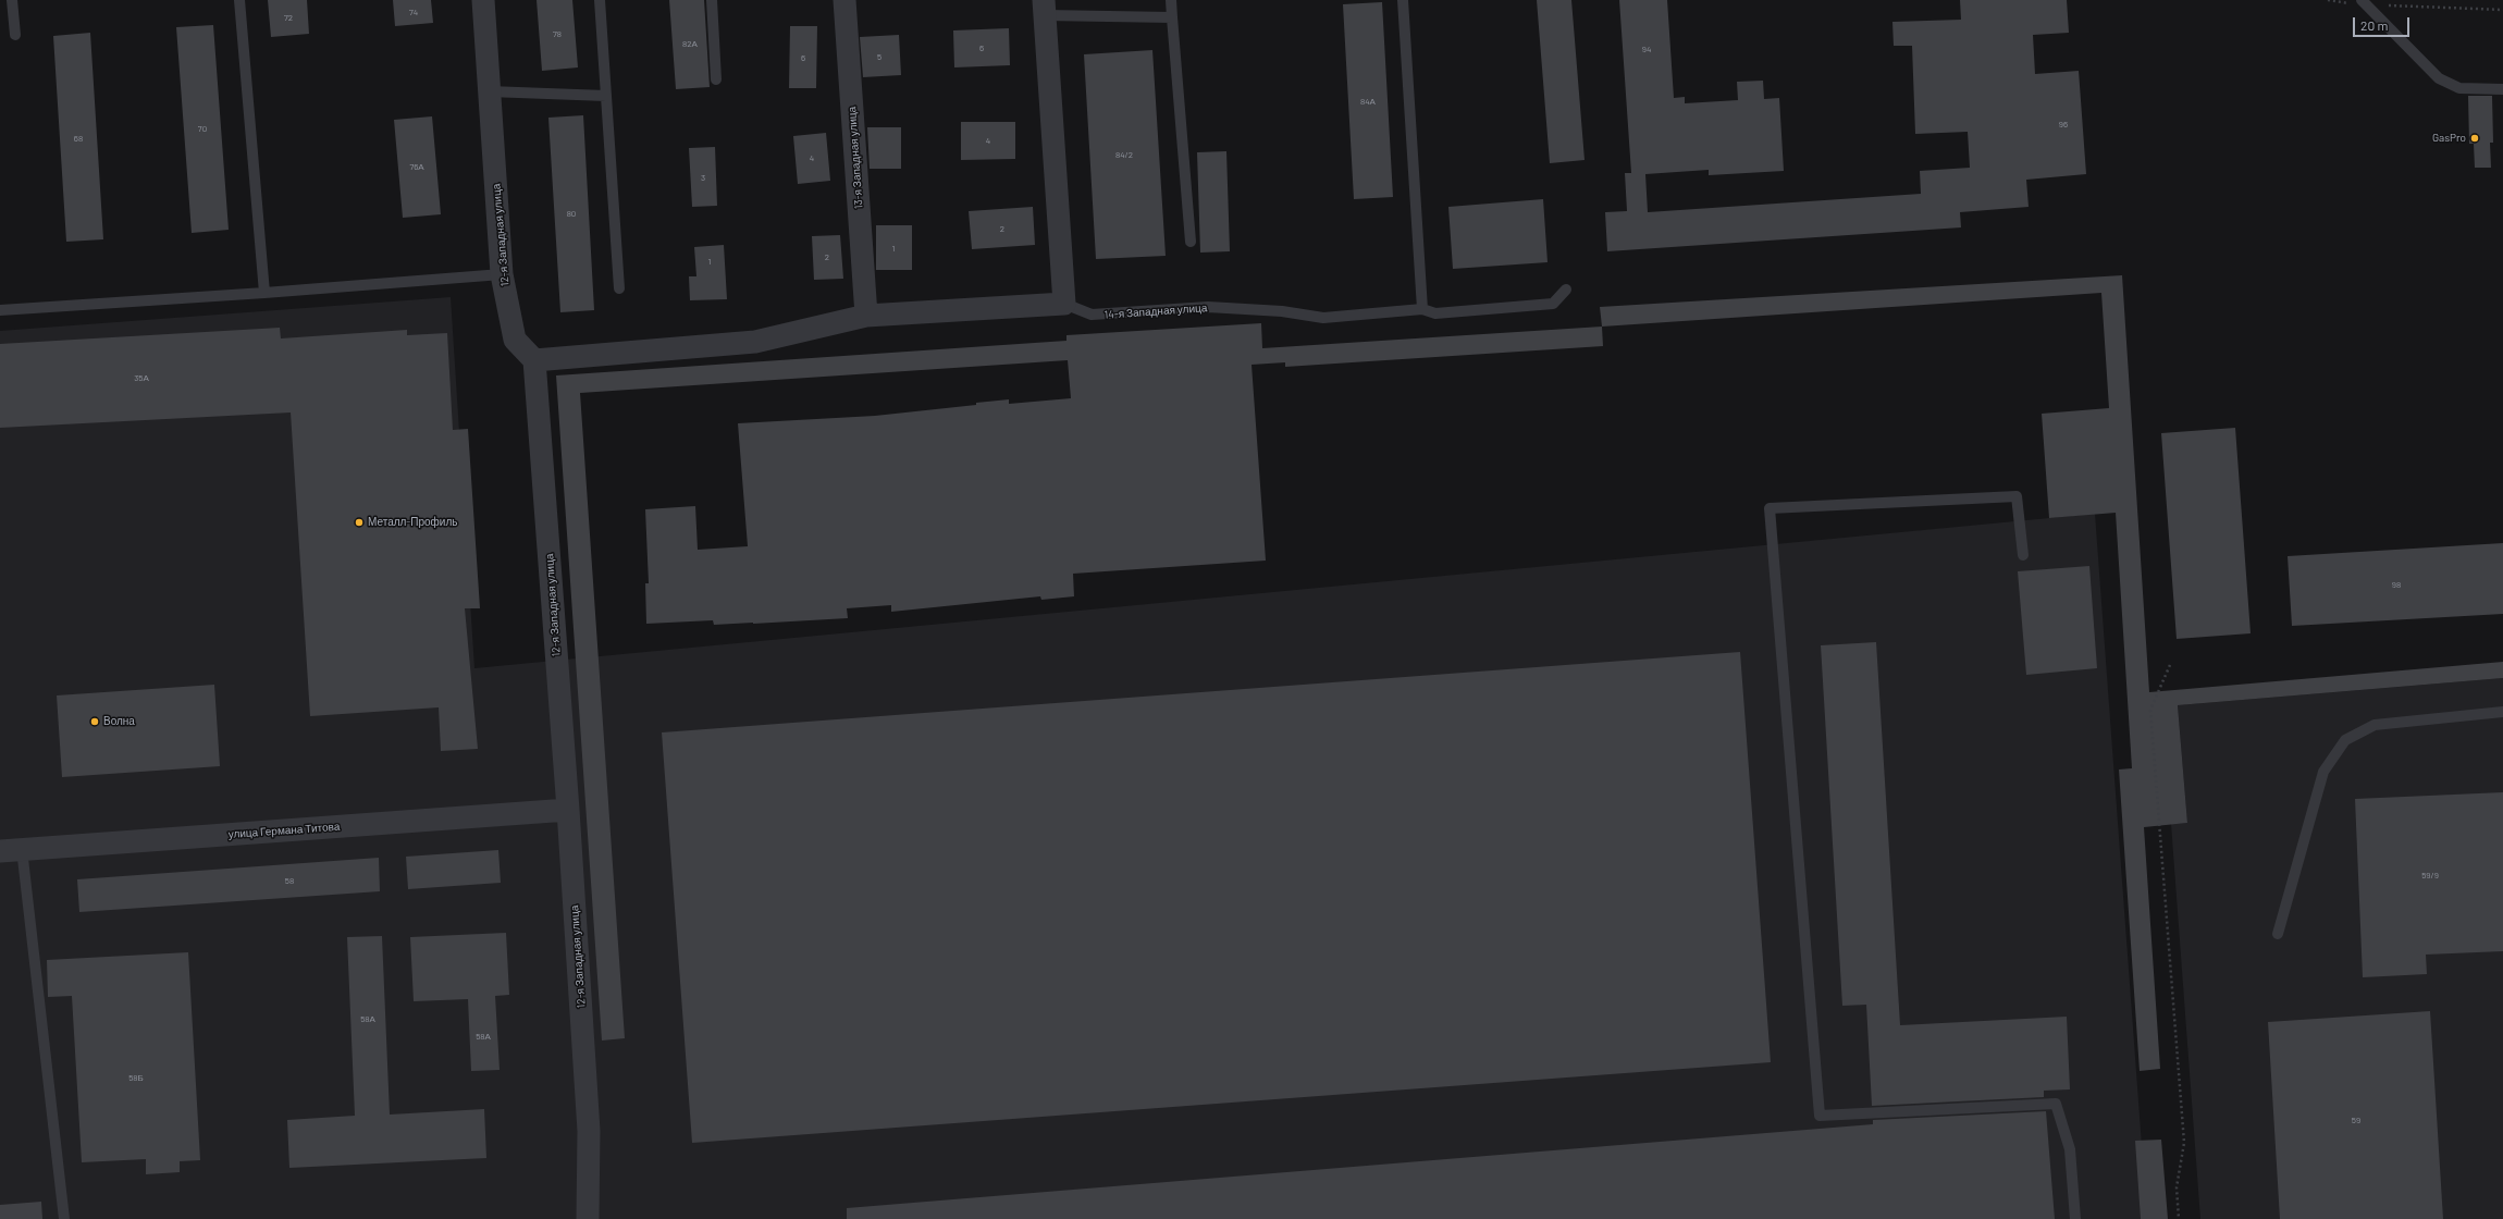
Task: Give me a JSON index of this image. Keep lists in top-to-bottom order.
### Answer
{
  "streets": {
    "street": ["13-я Западная улица", "12-я Западная улица", "улица Германа Титова"],
    "lane": ["14-я Западная улица"]
  },
  "crossings": [
    ["12-я Западная улица", "улица Германа Титова"]
  ],
  "places": ["GasPro", "Металл-Профиль", "Волна"],
  "house_numbers": [
    "74",
    "72",
    "78",
    "82А",
    "6",
    "94",
    "5",
    "6",
    "84А",
    "96",
    "70",
    "68",
    "4",
    "84/2",
    "4",
    "76А",
    "3",
    "80",
    "2",
    "1",
    "2",
    "1",
    "35А",
    "98",
    "59/9",
    "58",
    "58А",
    "58А",
    "58Б",
    "59"
  ],
  "scale_bar": "20 m"
}
